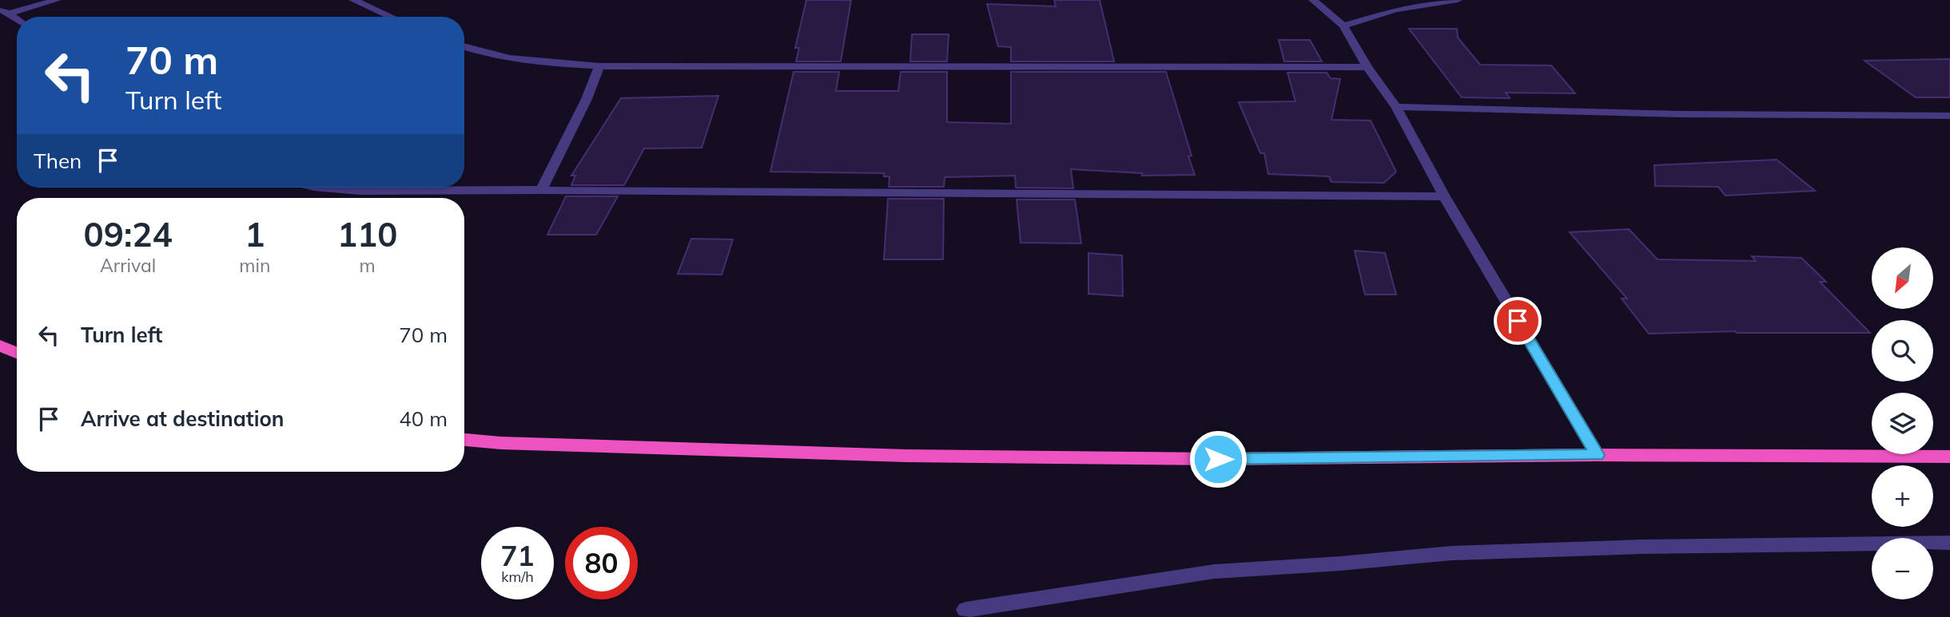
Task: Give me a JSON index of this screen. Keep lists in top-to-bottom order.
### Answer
{
  "north": "bottom left",
  "page": {
    "turn": ["70 m", "Turn left"],
    "then": "Then",
    "eta": [
      "09:24",
      "Arrival",
      "1",
      "min",
      "110",
      "m"
    ],
    "map_buttons": ["+", "−"],
    "list": [
      {
        "name": "Turn left",
        "value": "70 m"
      },
      {
        "name": "Arrive at destination",
        "value": "40 m"
      }
    ],
    "speed": "71 km/h",
    "limit": "80"
  }
}
